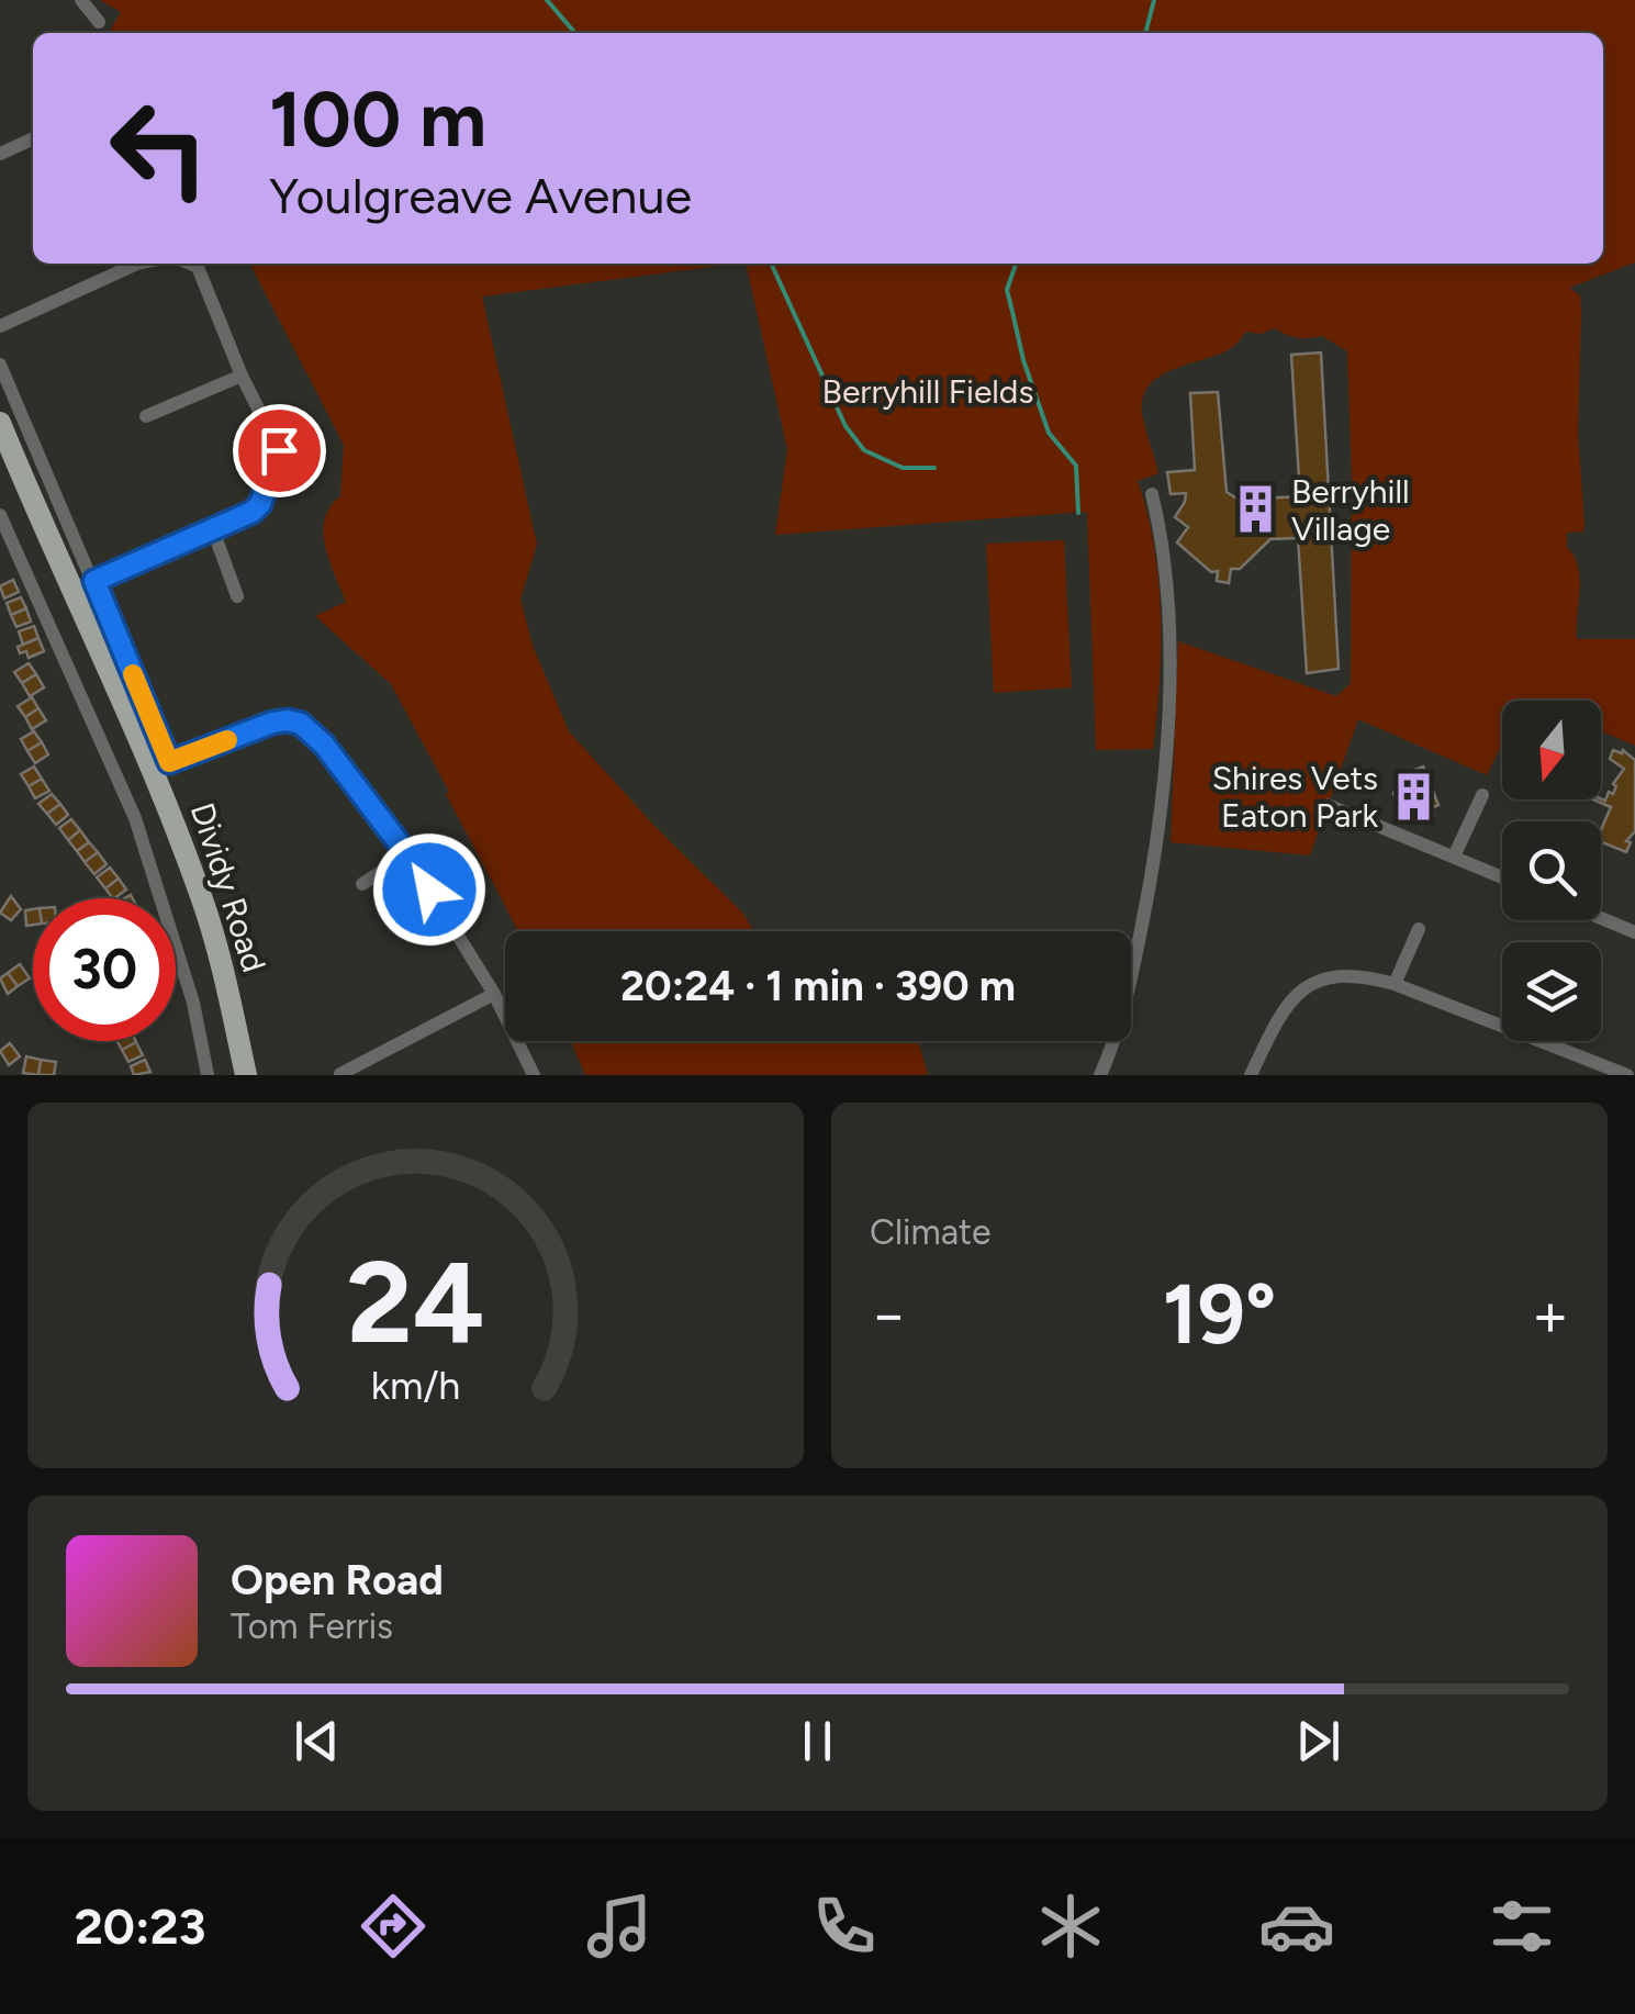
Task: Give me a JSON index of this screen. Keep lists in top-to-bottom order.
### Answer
{
  "streets": {
    "main road": ["Dividy Road"]
  },
  "parks": ["Berryhill Fields"],
  "places": {
    "building": ["Berryhill Village", "Shires Vets Eaton Park"]
  },
  "north": "bottom",
  "page": {
    "turn": ["100 m", "Youlgreave Avenue"],
    "limit": "30",
    "trip": "20:24 · 1 min · 390 m",
    "tile": "Climate",
    "heat": ["−", "19°", "+"],
    "song": ["Open Road", "Tom Ferris"],
    "tabs": "20:23",
    "gauge": ["24", "km/h"]
  }
}
